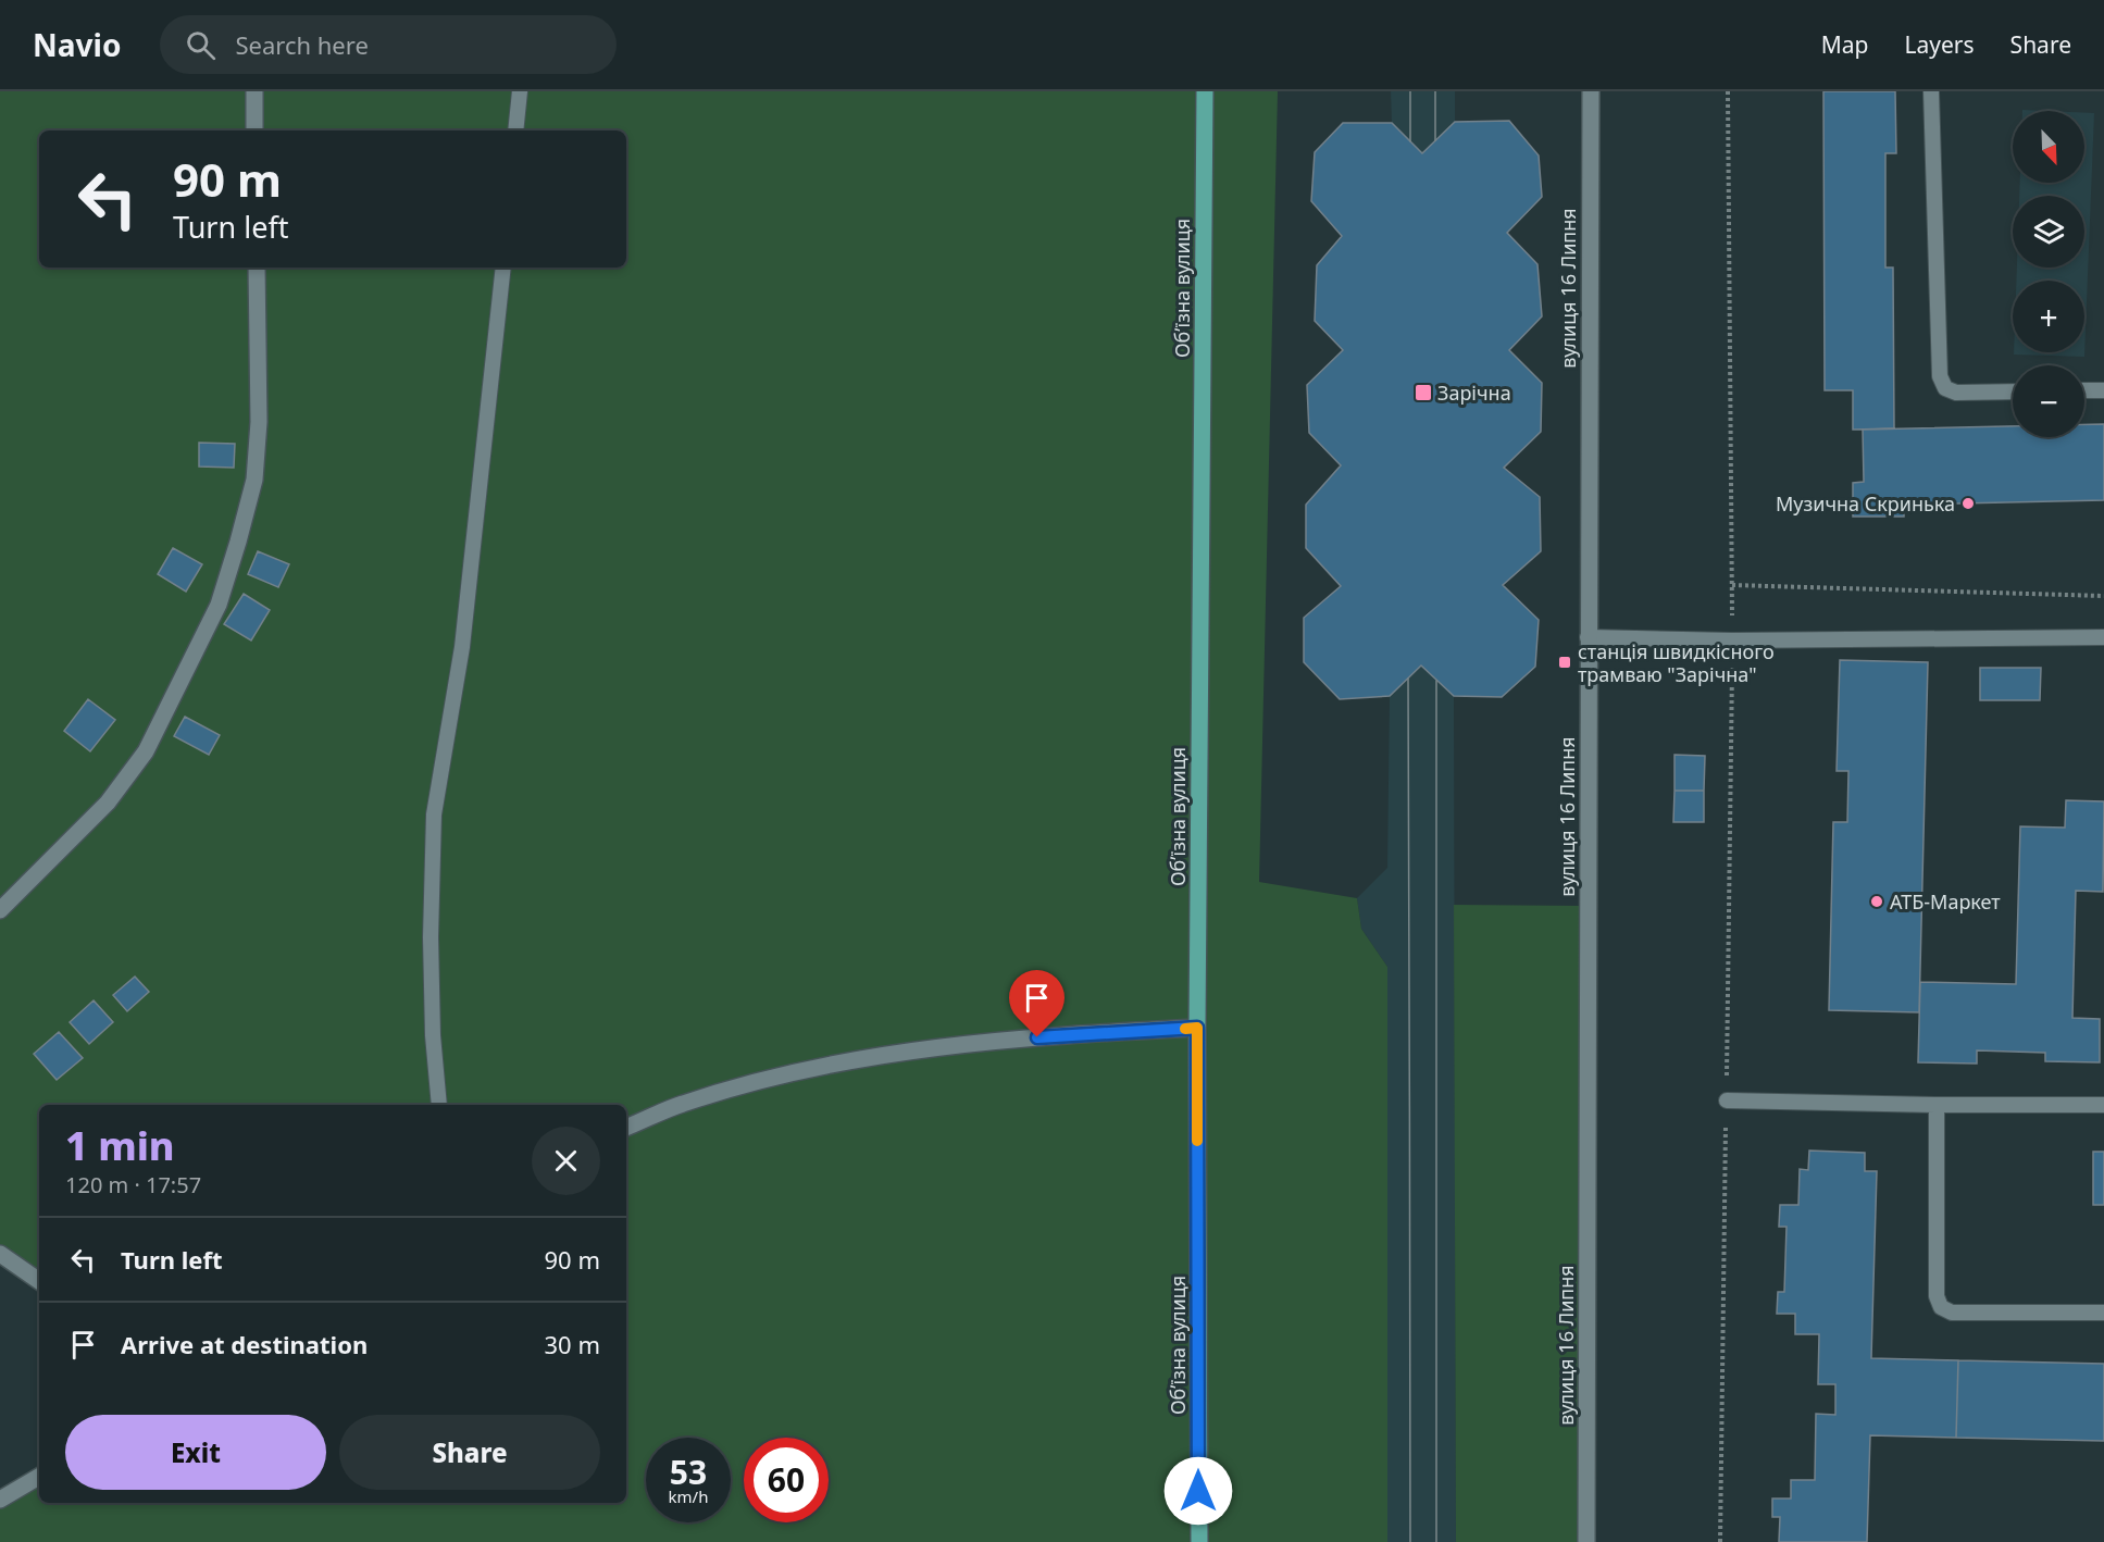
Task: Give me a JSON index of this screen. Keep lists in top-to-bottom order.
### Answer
{
  "streets": {
    "main road": ["Обʼїзна вулиця"],
    "street": ["вулиця 16 Липня"]
  },
  "places": {
    "transit": ["Зарічна", "станція швидкісного трамваю \"Зарічна\""],
    "other": ["Музична Скринька", "АТБ-Маркет"]
  },
  "north": "bottom right",
  "page": {
    "header": "Navio",
    "search": "Search here",
    "nav": ["Map", "Layers", "Share"],
    "map_buttons": ["+", "−"],
    "turn": ["90 m", "Turn left"],
    "heading": ["1 min", "120 m · 17:57"],
    "list": [
      {
        "name": "Turn left",
        "value": "90 m"
      },
      {
        "name": "Arrive at destination",
        "value": "30 m"
      }
    ],
    "buttons": ["Exit", "Share"],
    "speed": "53 km/h",
    "limit": "60"
  }
}
